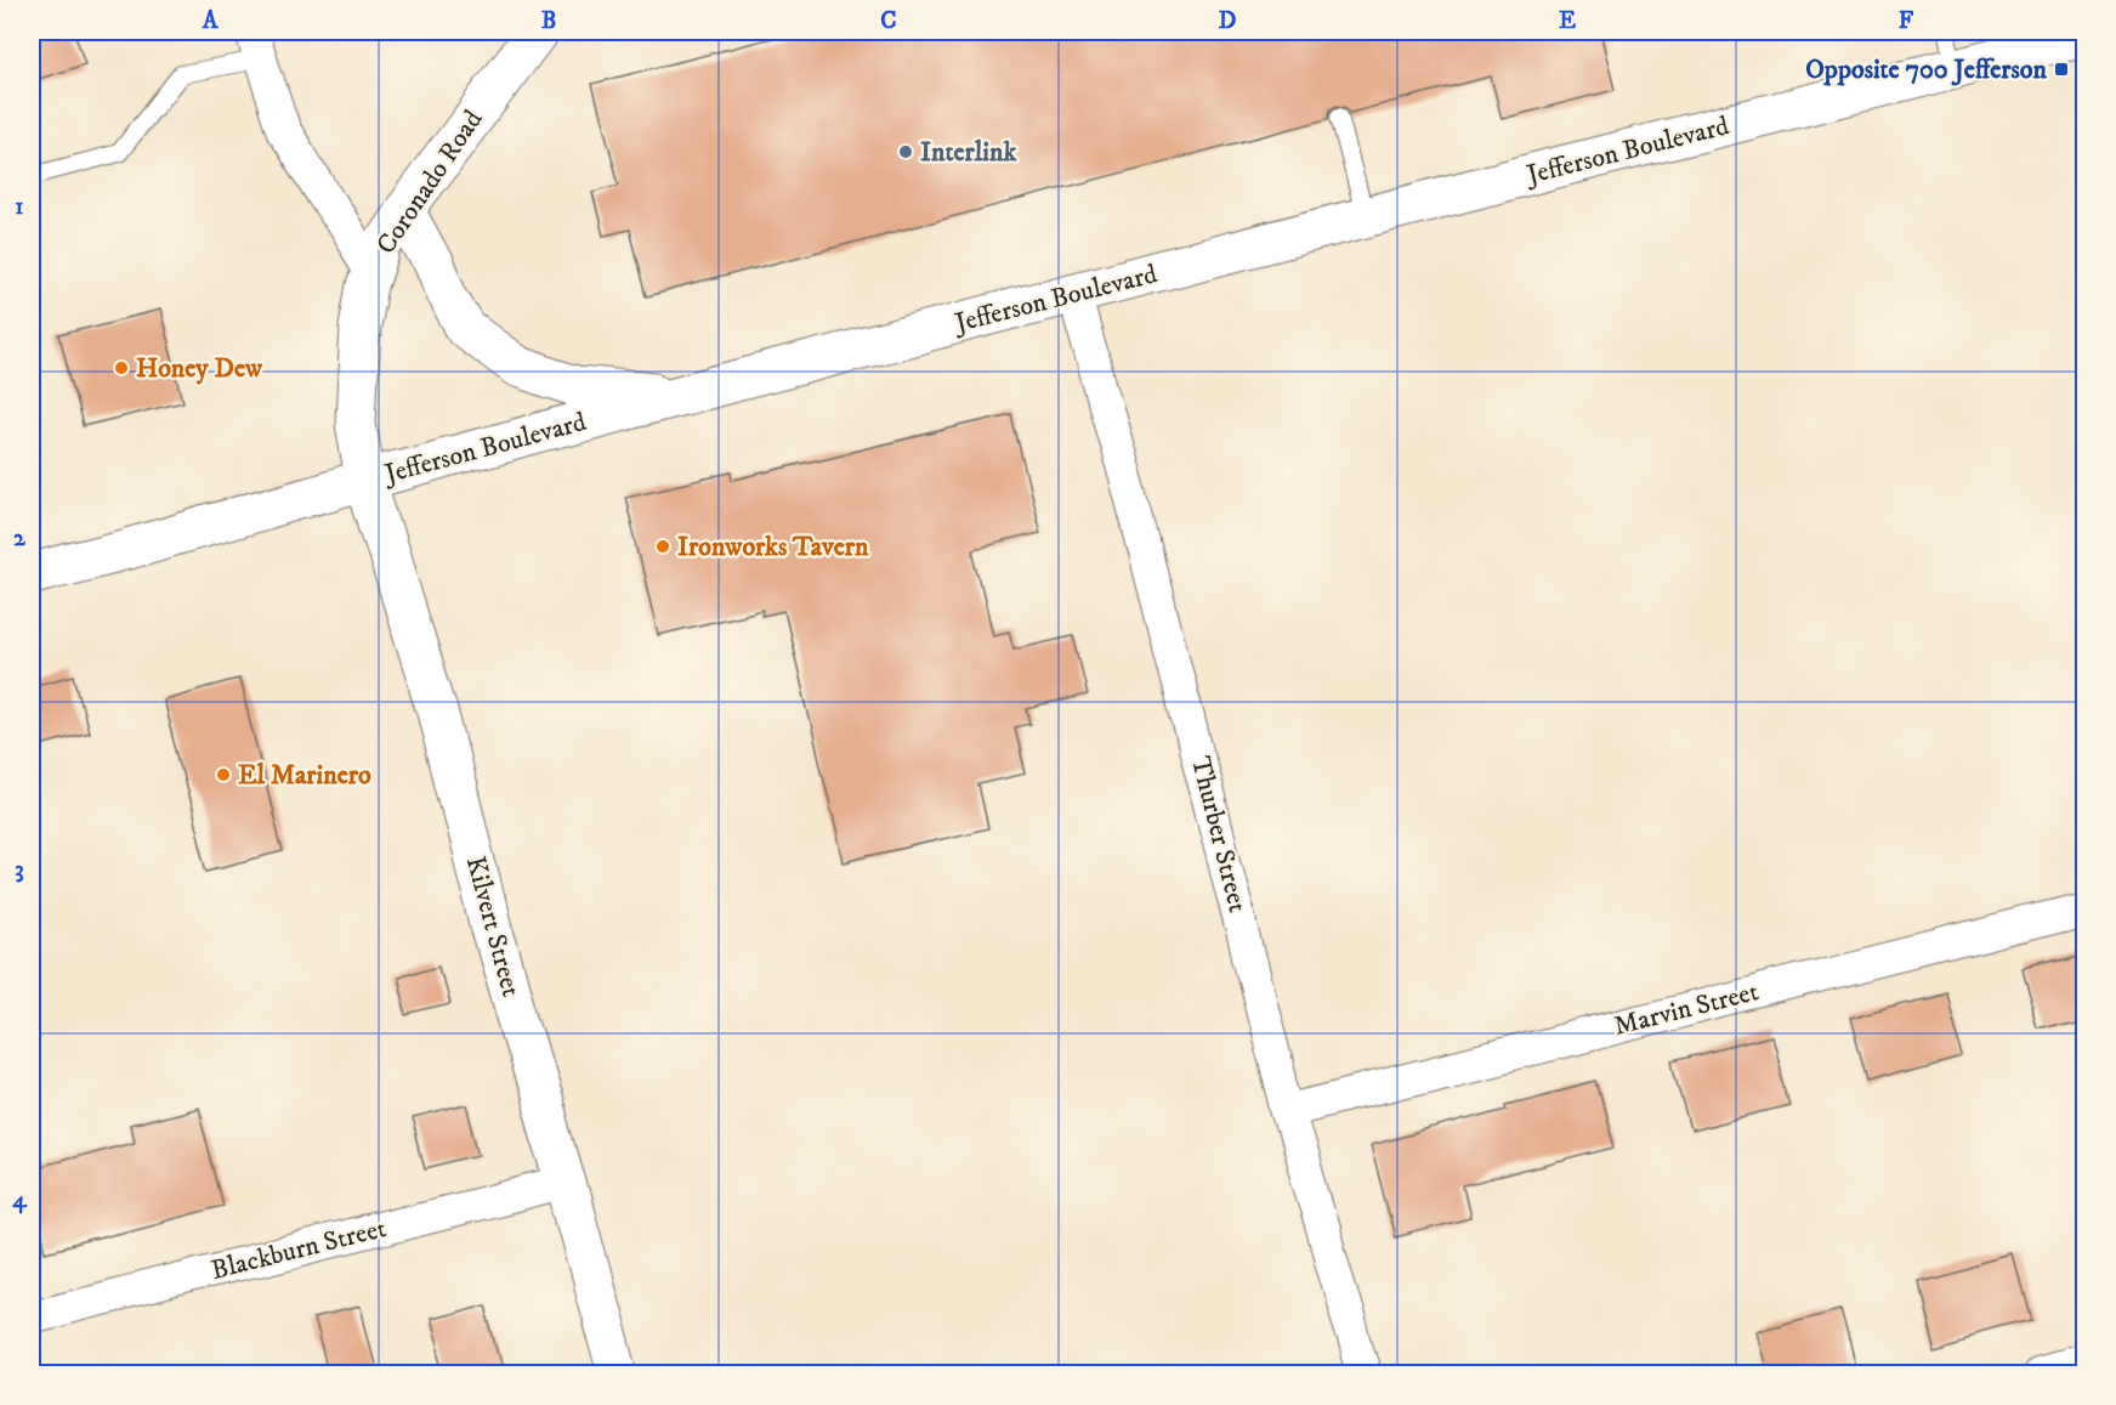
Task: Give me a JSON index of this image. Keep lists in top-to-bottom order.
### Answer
{
  "streets": {
    "main road": ["Jefferson Boulevard", "Coronado Road", "Kilvert Street"],
    "street": ["Thurber Street", "Marvin Street", "Blackburn Street"]
  },
  "crossings": [
    ["Jefferson Boulevard", "Coronado Road"],
    ["Jefferson Boulevard", "Thurber Street"],
    ["Jefferson Boulevard", "Kilvert Street"],
    ["Coronado Road", "Kilvert Street"],
    ["Thurber Street", "Marvin Street"],
    ["Kilvert Street", "Blackburn Street"]
  ],
  "places": {
    "transit": ["Opposite 700 Jefferson"],
    "other": [
      "Interlink",
      "Honey Dew",
      "Ironworks Tavern",
      "El Marinero"
    ]
  },
  "grid": {
    "columns": [
      "A",
      "B",
      "C",
      "D",
      "E",
      "F"
    ],
    "rows": [
      "1",
      "2",
      "3",
      "4"
    ]
  }
}
